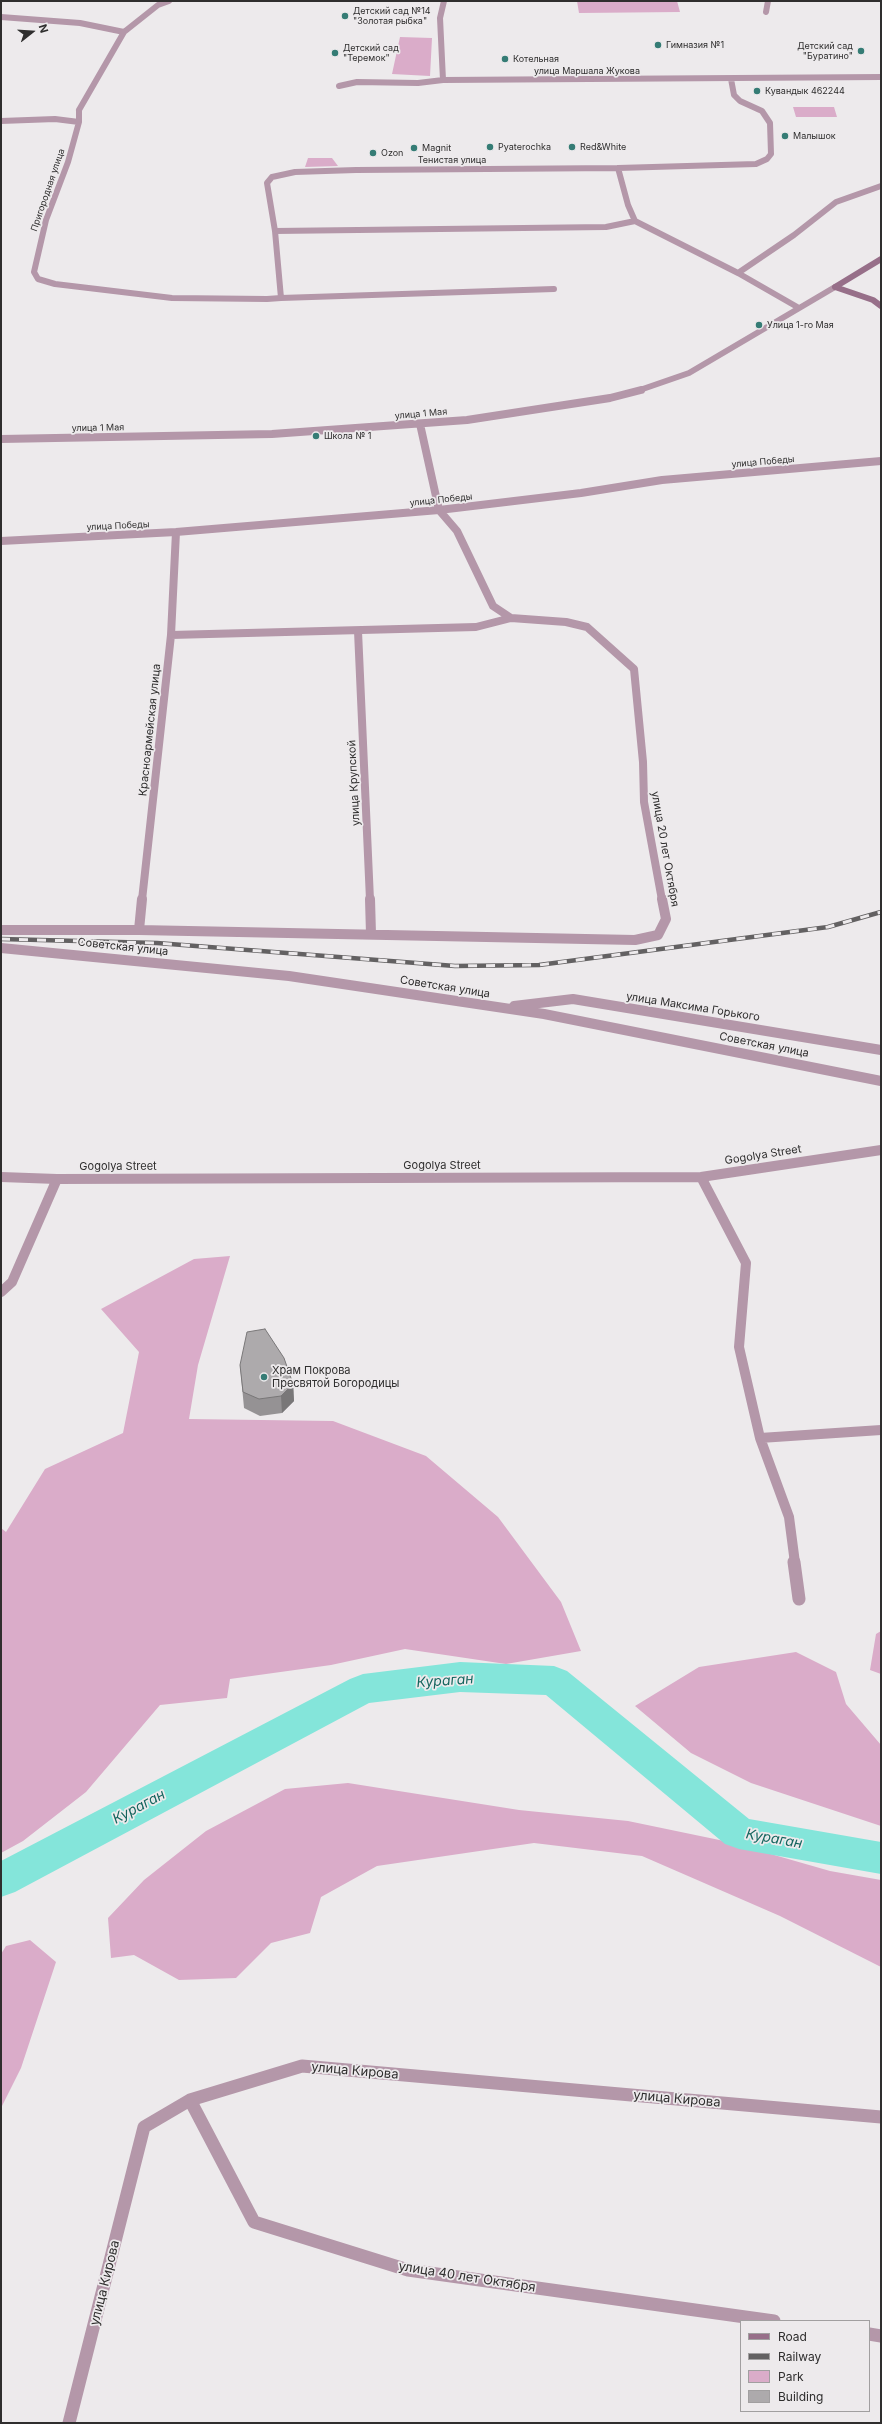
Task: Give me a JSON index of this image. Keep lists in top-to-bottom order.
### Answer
{
  "streets": {
    "street": [
      "улица Маршала Жукова",
      "Тенистая улица",
      "Пригородная улица",
      "улица 1 Мая",
      "улица Победы",
      "Красноармейская улица",
      "улица Крупской",
      "улица 20 лет Октября",
      "Советская улица",
      "улица Максима Горького",
      "Gogolya Street",
      "улица Кирова",
      "улица 40 лет Октября"
    ]
  },
  "crossings": [
    ["Тенистая улица", "Пригородная улица"],
    ["улица Победы", "Красноармейская улица"],
    ["улица Крупской", "улица 20 лет Октября"],
    ["Советская улица", "улица Максима Горького"],
    ["улица Кирова", "улица 40 лет Октября"]
  ],
  "water": ["Кураган"],
  "places": [
    "Детский сад №14 \"Золотая рыбка\"",
    "Гимназия №1",
    "Детский сад \"Буратино\"",
    "Детский сад \"Теремок\"",
    "Котельная",
    "Кувандык 462244",
    "Малышок",
    "Pyaterochka",
    "Red&White",
    "Magnit",
    "Ozon",
    "Улица 1-го Мая",
    "Школа № 1",
    "Храм Покрова Пресвятой Богородицы"
  ],
  "legend": [
    "Road",
    "Railway",
    "Park",
    "Building"
  ],
  "north": "right"
}
